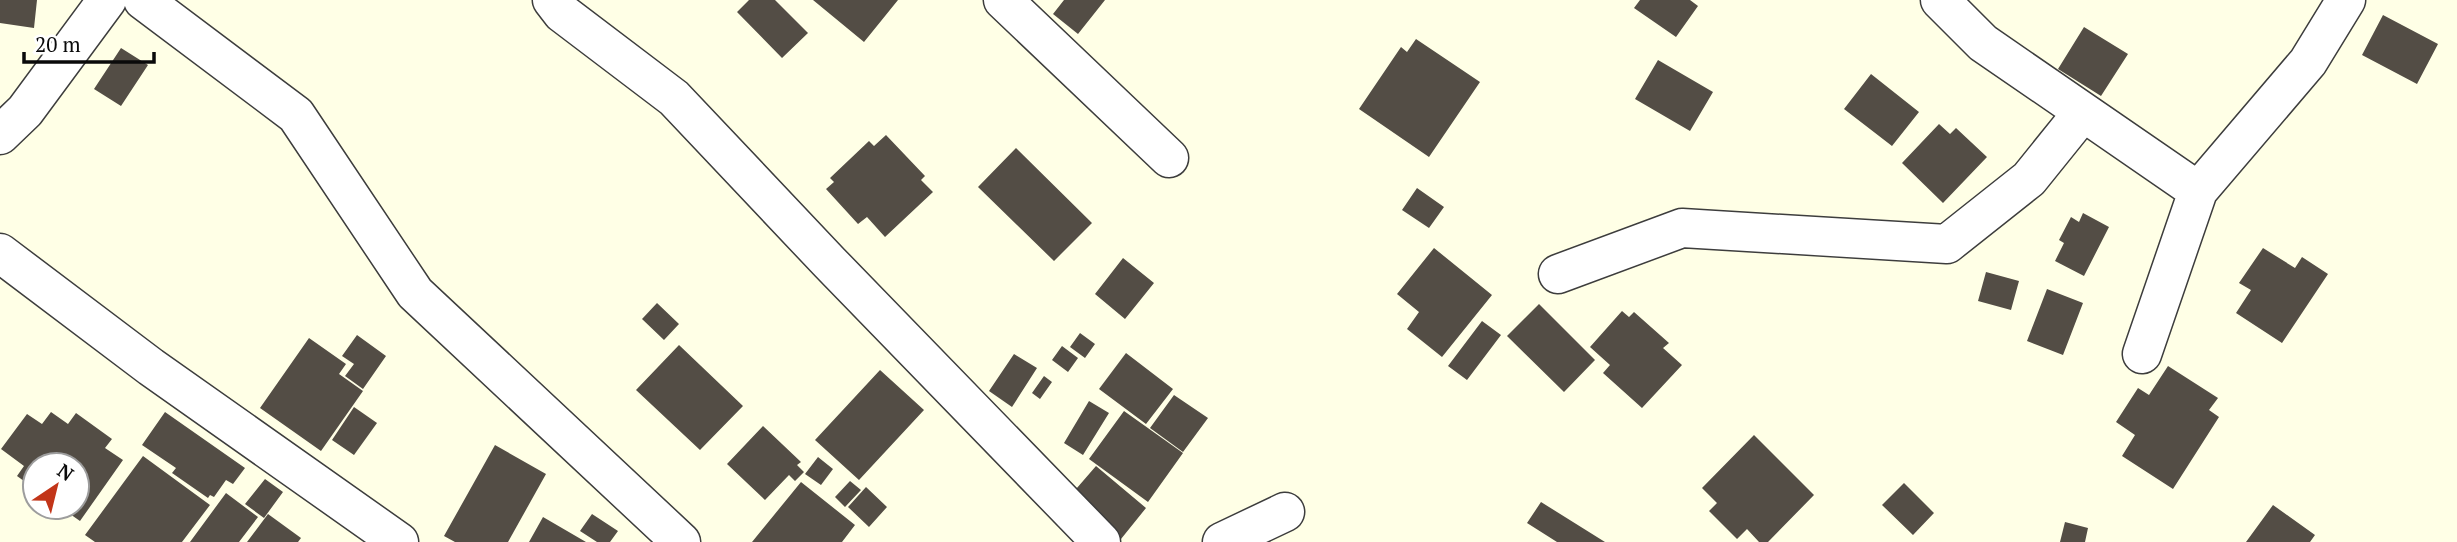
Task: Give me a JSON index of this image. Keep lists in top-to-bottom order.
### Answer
{
  "scale_bar": "20 m",
  "north": "top right"
}
